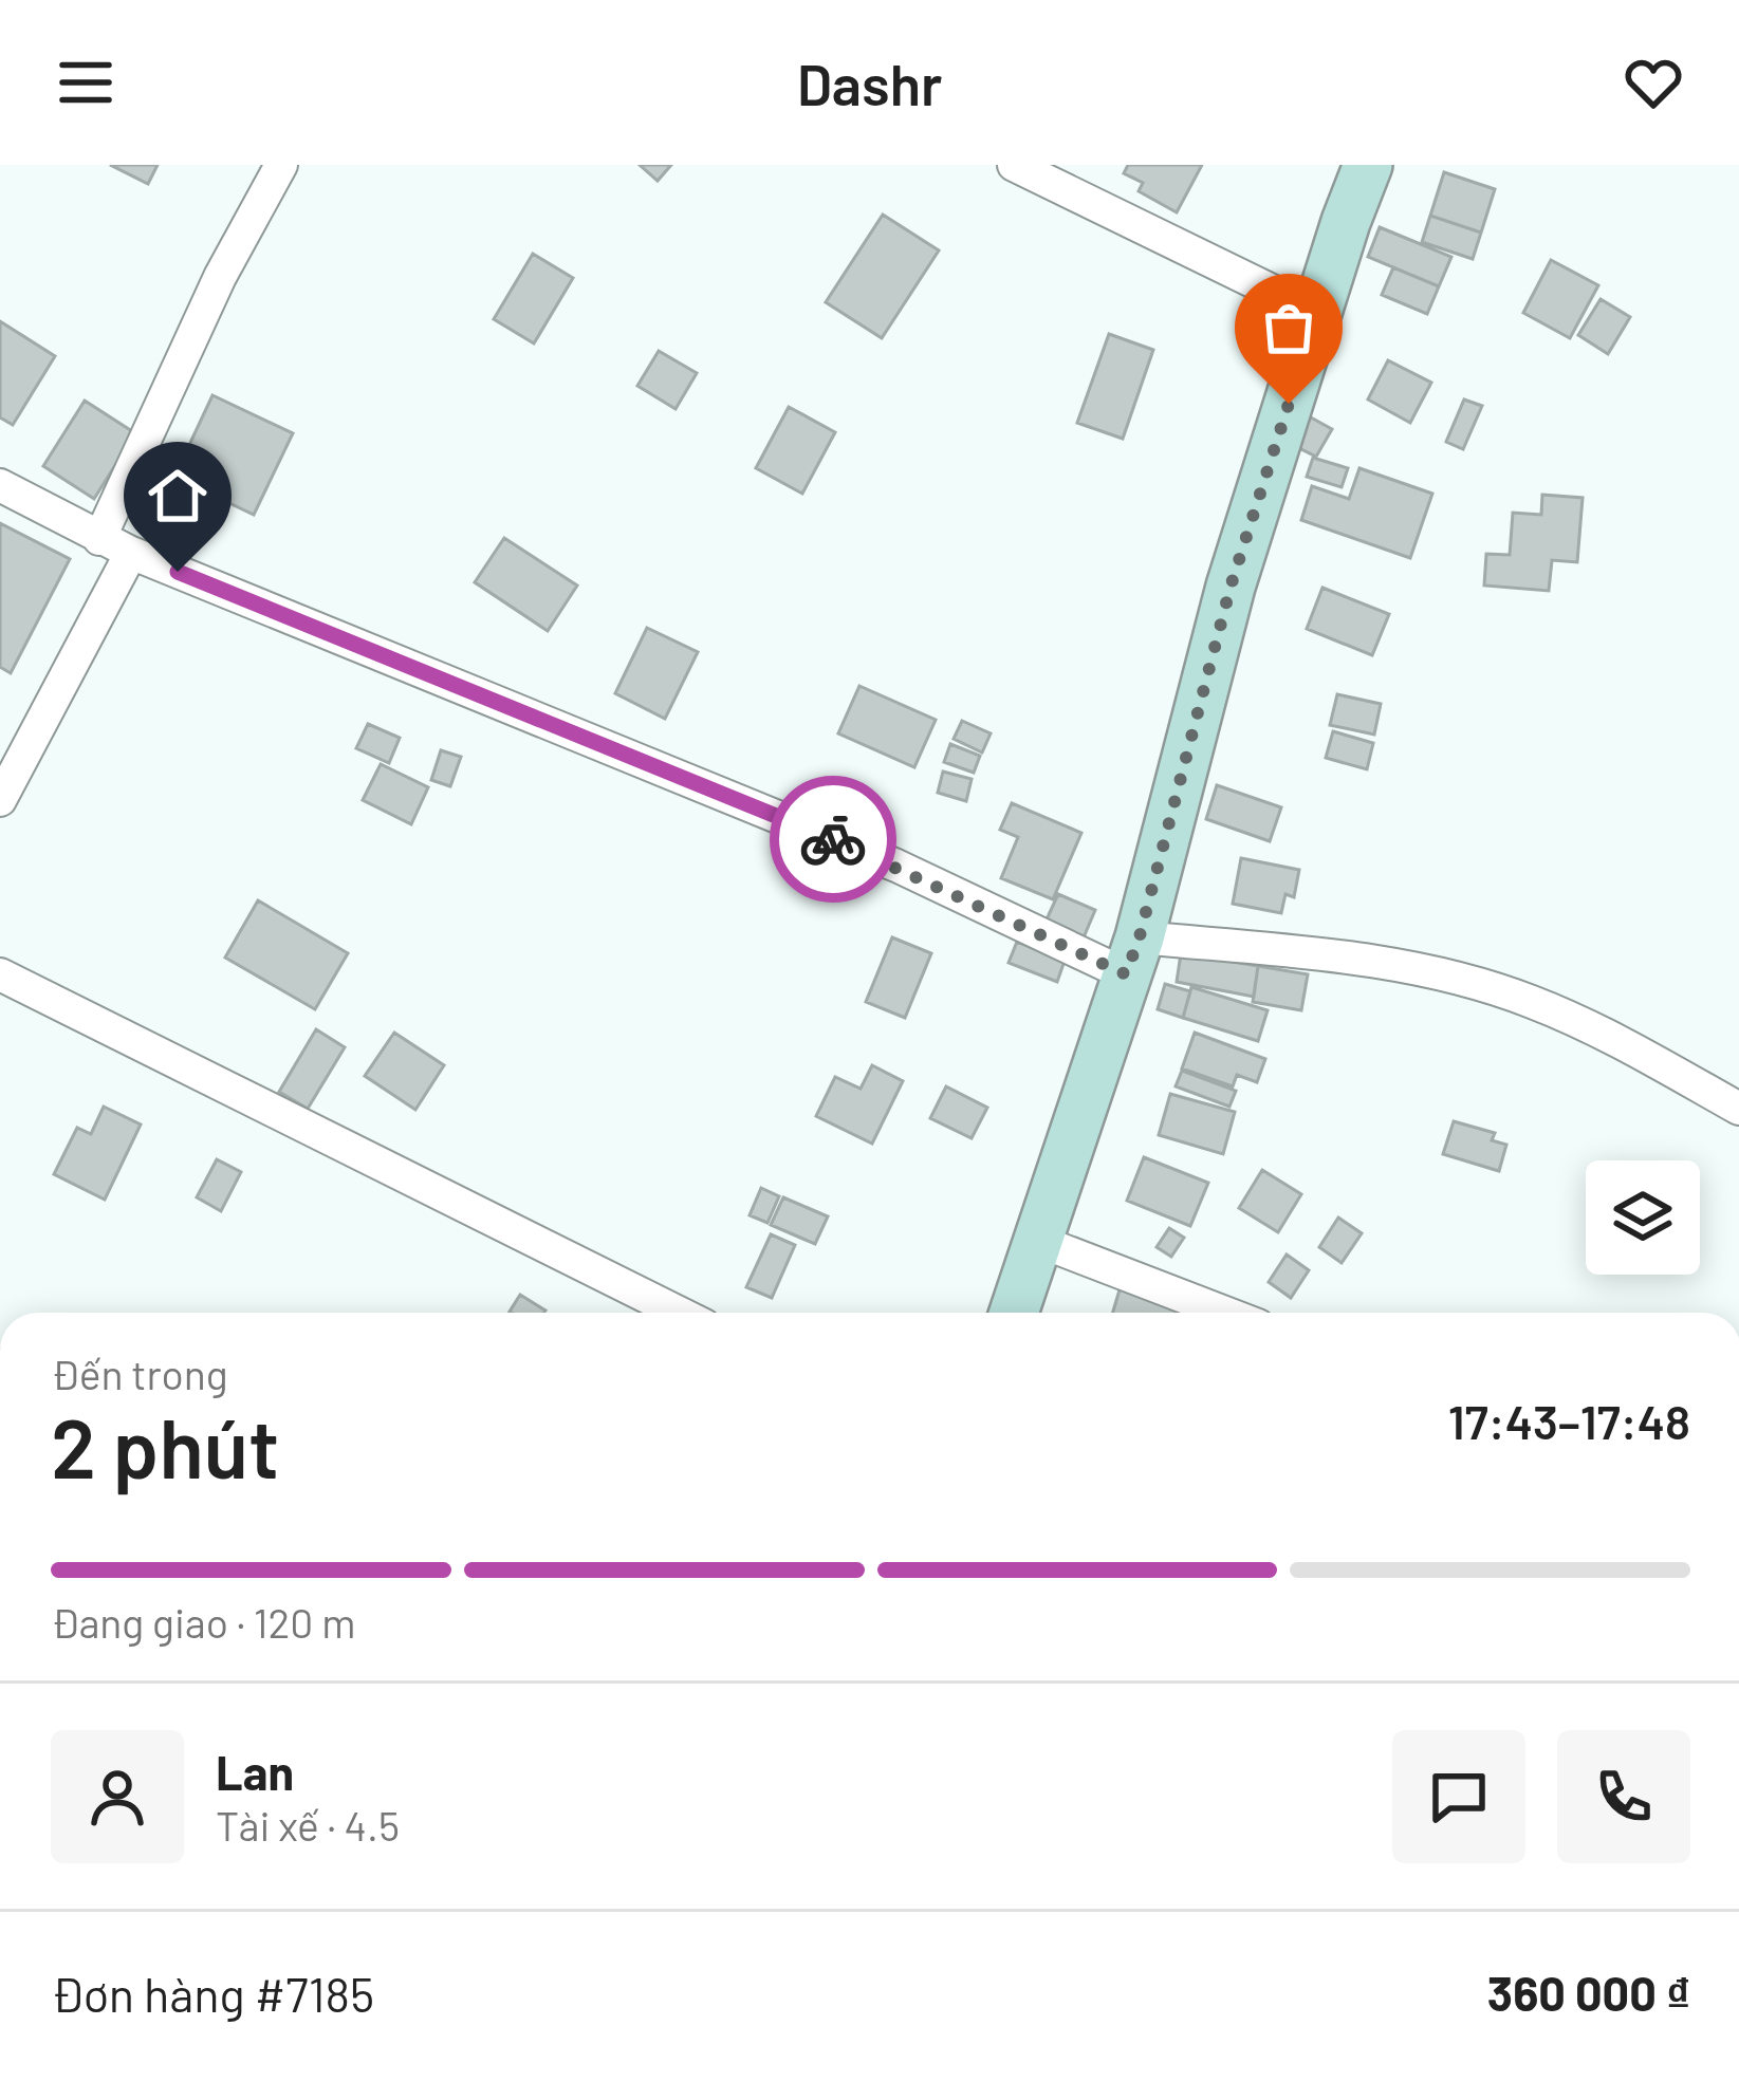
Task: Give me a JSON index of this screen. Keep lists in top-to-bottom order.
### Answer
{
  "page": {
    "header": "Dashr",
    "heading": ["2 phút", "Đến trong", "17:43–17:48"],
    "panel": [
      "Lan",
      "Tài xế · 4.5",
      "Đơn hàng #7185",
      "360 000 ₫"
    ],
    "bar": "Đang giao · 120 m"
  }
}
